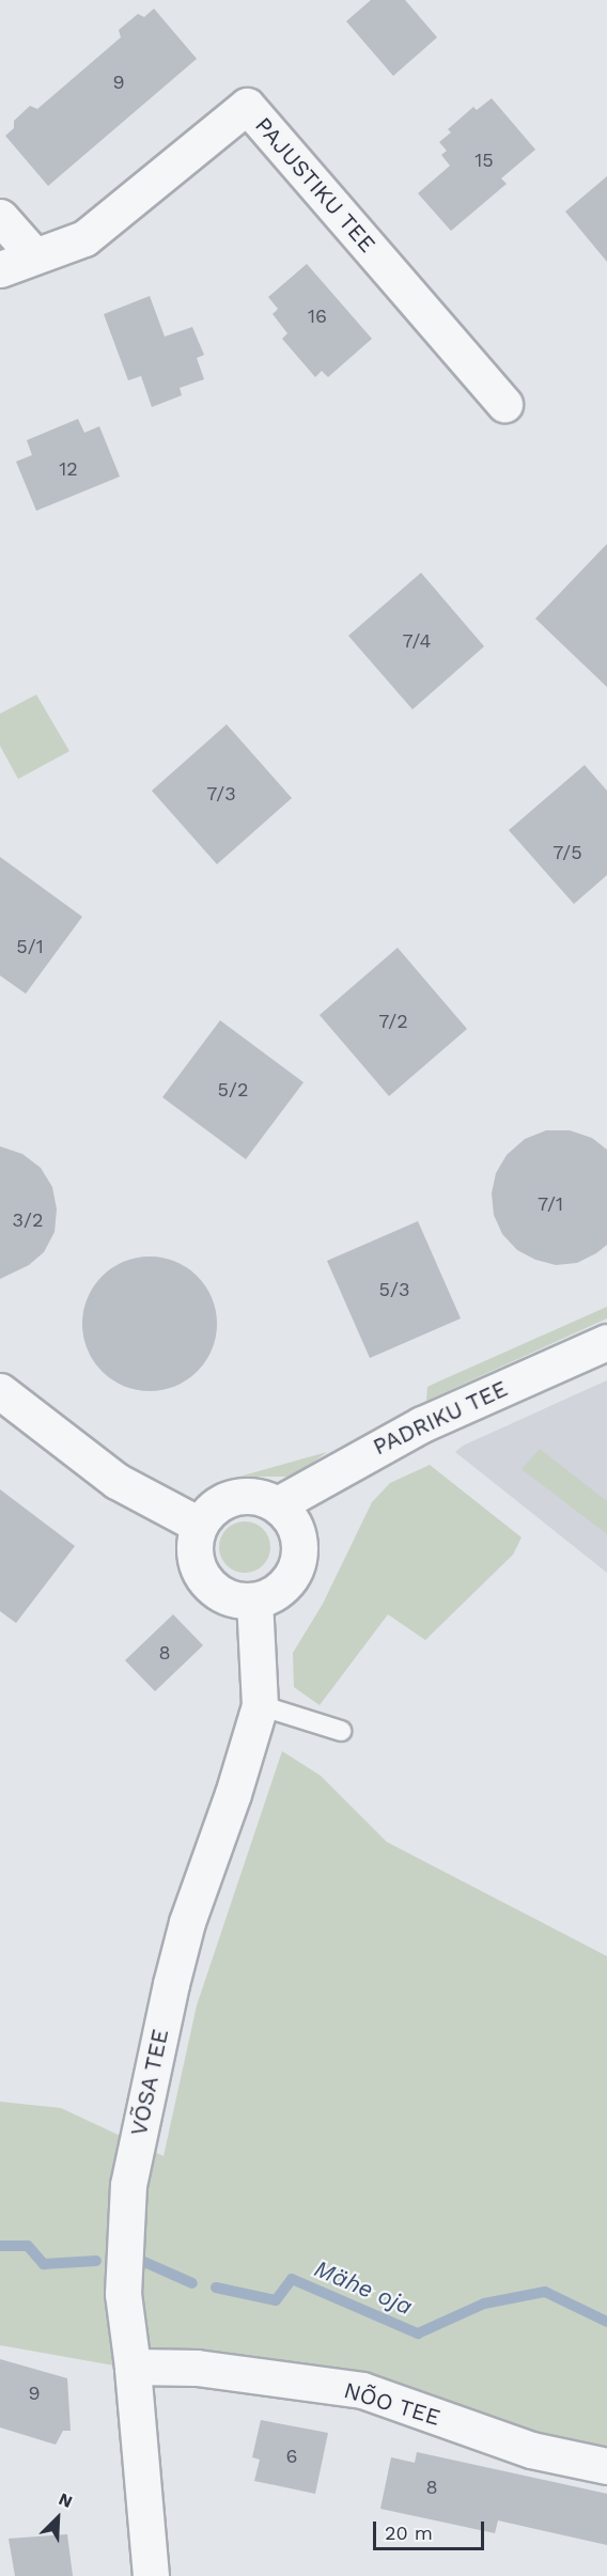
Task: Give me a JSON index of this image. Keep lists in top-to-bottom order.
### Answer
{
  "streets": {
    "street": [
      "PAJUSTIKU TEE",
      "PADRIKU TEE",
      "VÕSA TEE",
      "NÕO TEE"
    ]
  },
  "crossings": [
    ["PADRIKU TEE", "VÕSA TEE"],
    ["VÕSA TEE", "NÕO TEE"]
  ],
  "water": ["Mähe oja"],
  "house_numbers": [
    "9",
    "15",
    "16",
    "12",
    "7/4",
    "7/3",
    "7/5",
    "5/1",
    "7/2",
    "5/2",
    "7/1",
    "3/2",
    "5/3",
    "8",
    "9",
    "6",
    "8"
  ],
  "scale_bar": "20 m",
  "north": "top right"
}
